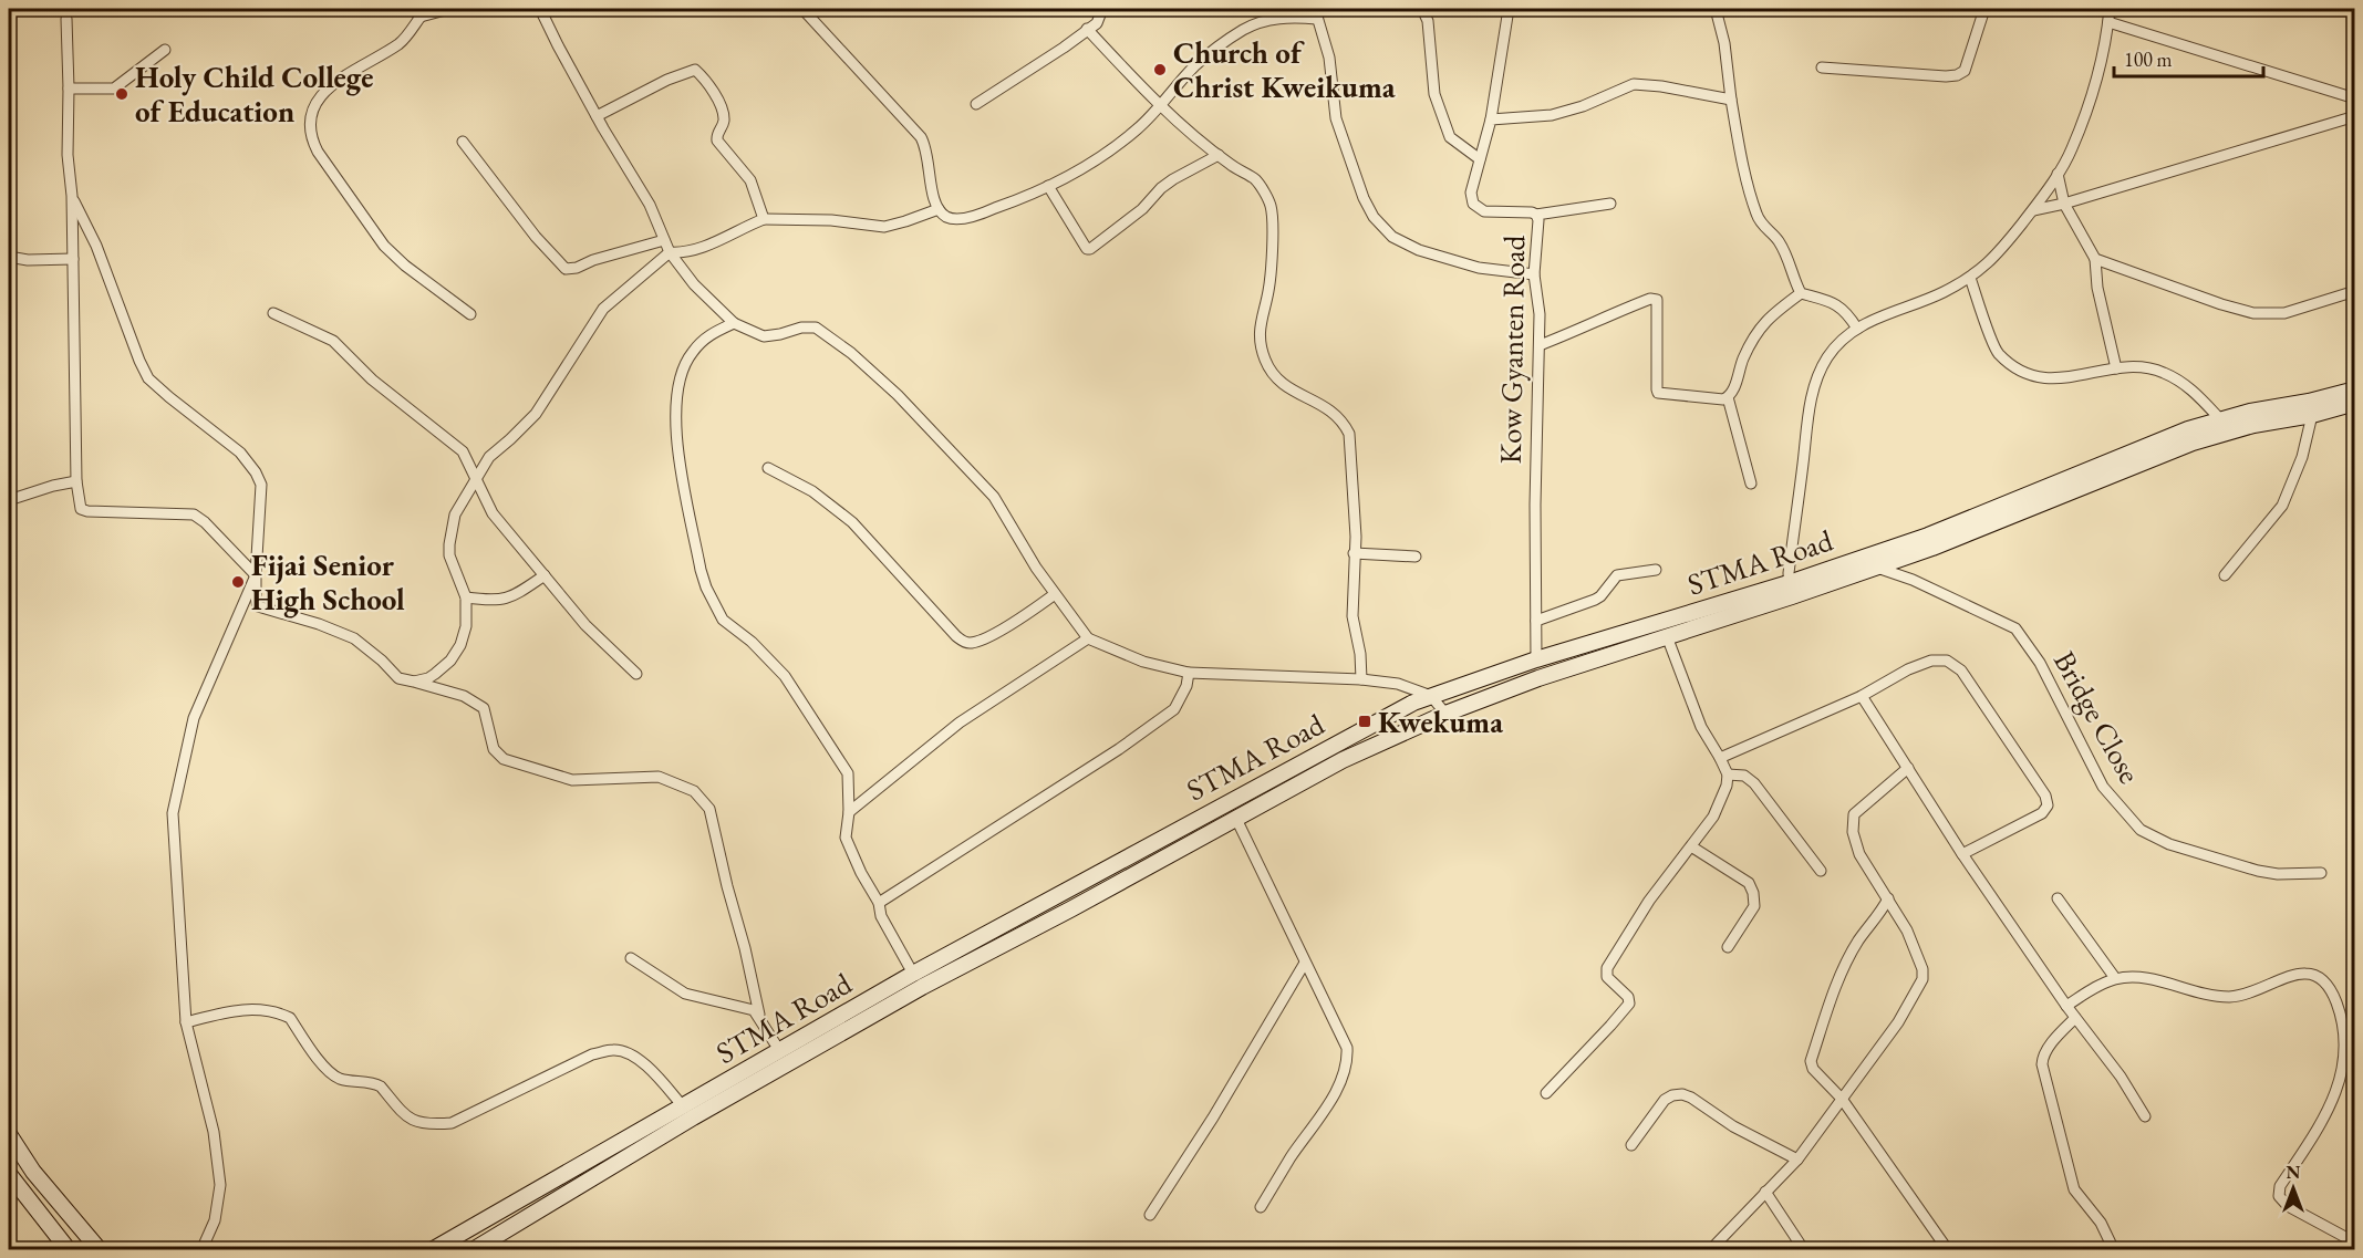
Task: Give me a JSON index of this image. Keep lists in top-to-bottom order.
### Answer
{
  "streets": {
    "main road": ["STMA Road"],
    "street": ["Kow Gyanten Road", "Bridge Close"]
  },
  "crossings": [
    ["Kow Gyanten Road", "STMA Road"],
    ["STMA Road", "Bridge Close"]
  ],
  "places": {
    "other": ["Church of Christ Kweikuma", "Holy Child College of Education", "Fijai Senior High School"],
    "transit": ["Kwekuma"]
  },
  "scale_bar": "100 m",
  "north": "top"
}
